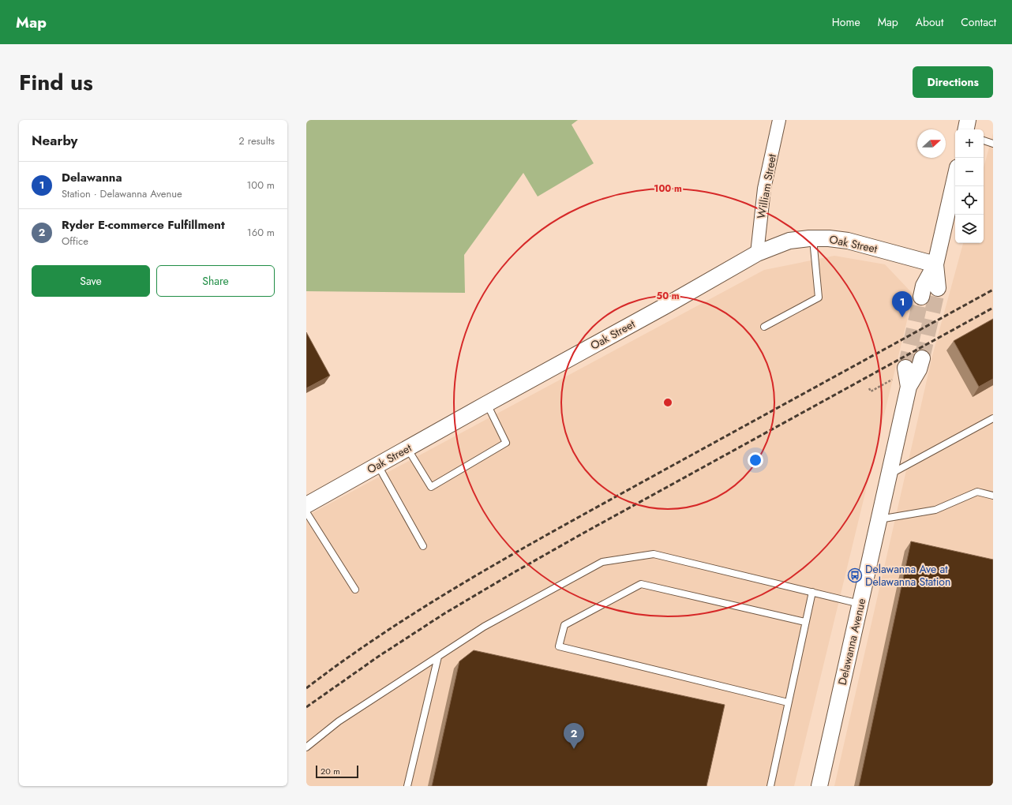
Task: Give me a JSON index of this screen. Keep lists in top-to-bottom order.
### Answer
{
  "streets": {
    "street": ["William Street", "Oak Street", "Delawanna Avenue"]
  },
  "crossings": [
    ["William Street", "Oak Street"]
  ],
  "places": {
    "bus stop": ["Delawanna Ave at Delawanna Station"]
  },
  "scale_bar": "20 m",
  "north": "right",
  "page": {
    "header": "Map",
    "nav": [
      "Home",
      "Map",
      "About",
      "Contact"
    ],
    "title": "Find us",
    "buttons": [
      "Directions",
      ["Save", "Share"]
    ],
    "heading": ["Nearby", "2 results"],
    "map_buttons": ["+", "−"],
    "list": [
      {
        "mark": "1",
        "name": "Delawanna",
        "note": "Station · Delawanna Avenue",
        "value": "100 m"
      },
      {
        "mark": "2",
        "name": "Ryder E-commerce Fulfillment",
        "note": "Office",
        "value": "160 m"
      }
    ],
    "pins": ["1", "2"],
    "scale": "20 m"
  },
  "rings": ["100 m", "50 m"]
}
